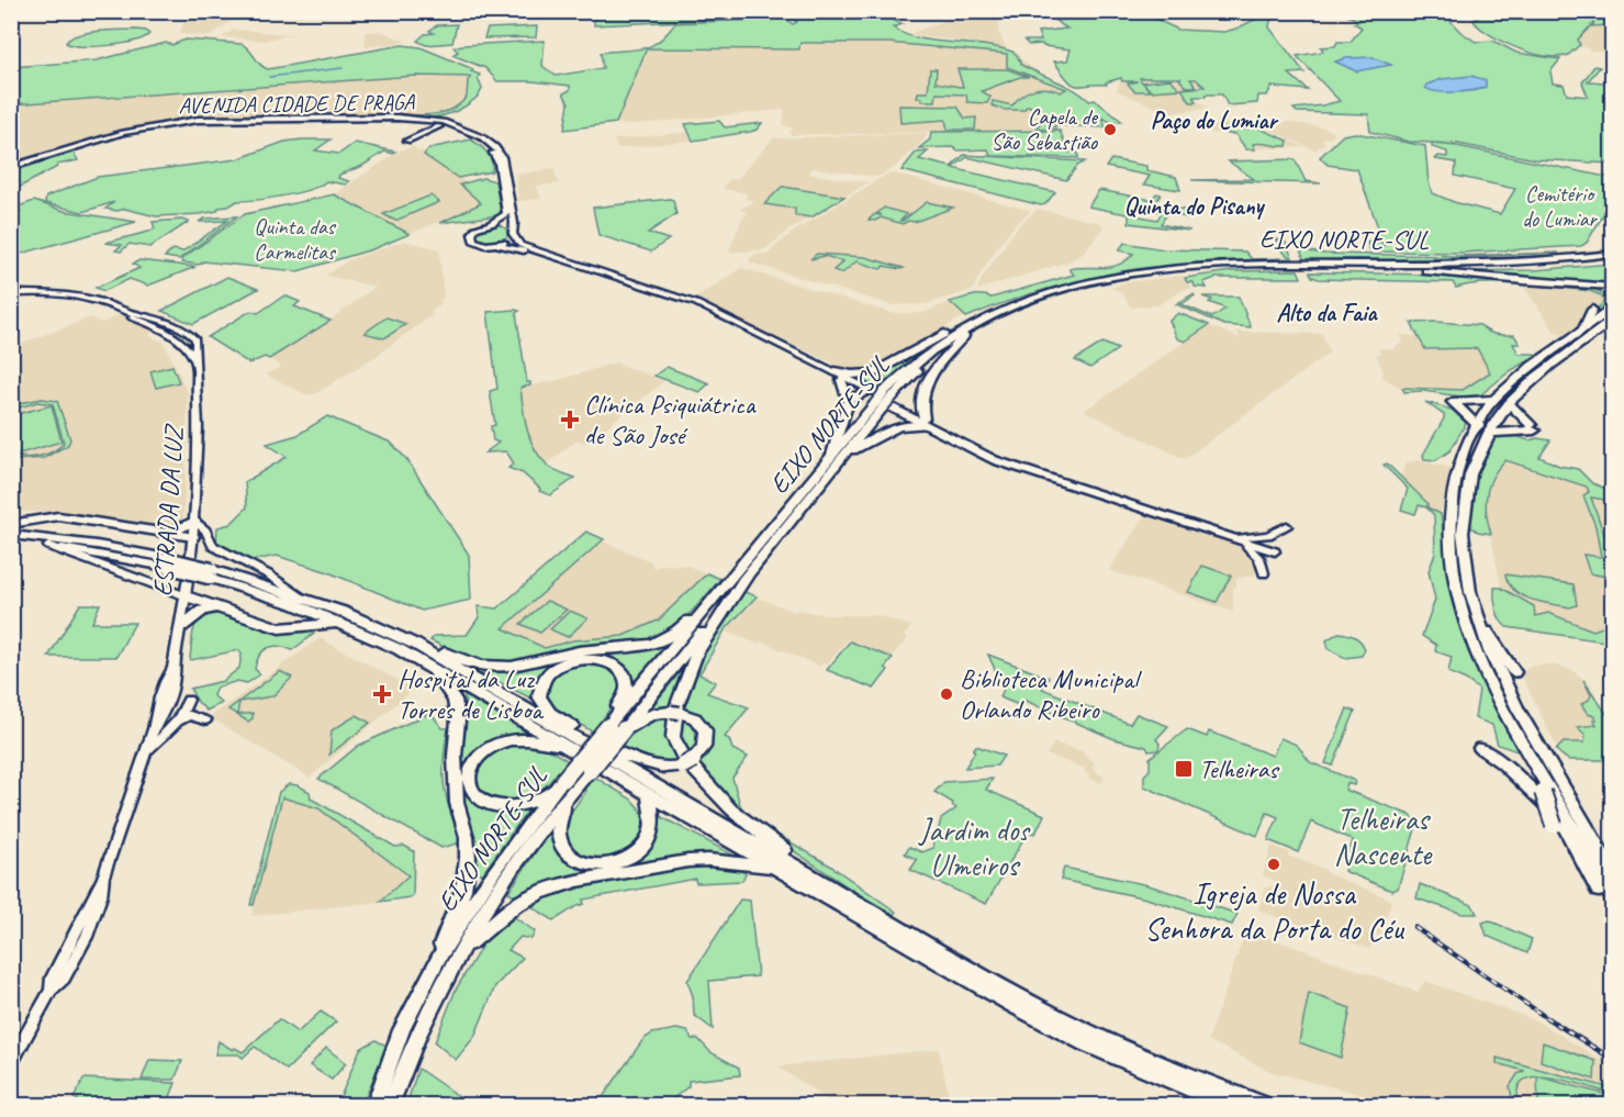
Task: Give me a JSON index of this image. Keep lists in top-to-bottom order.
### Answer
{
  "streets": {
    "highway": ["EIXO NORTE-SUL"],
    "main road": ["AVENIDA CIDADE DE PRAGA", "ESTRADA DA LUZ"]
  },
  "districts": ["Paço do Lumiar", "Quinta do Pisany", "Alto da Faia"],
  "parks": [
    "Cemitério do Lumiar",
    "Quinta das Carmelitas",
    "Telheiras Nascente",
    "Jardim dos Ulmeiros"
  ],
  "places": {
    "other": ["Capela de São Sebastião", "Biblioteca Municipal Orlando Ribeiro", "Igreja de Nossa Senhora da Porta do Céu"],
    "health": ["Clínica Psiquiátrica de São José", "Hospital da Luz Torres de Lisboa"],
    "transit": ["Telheiras"]
  }
}
